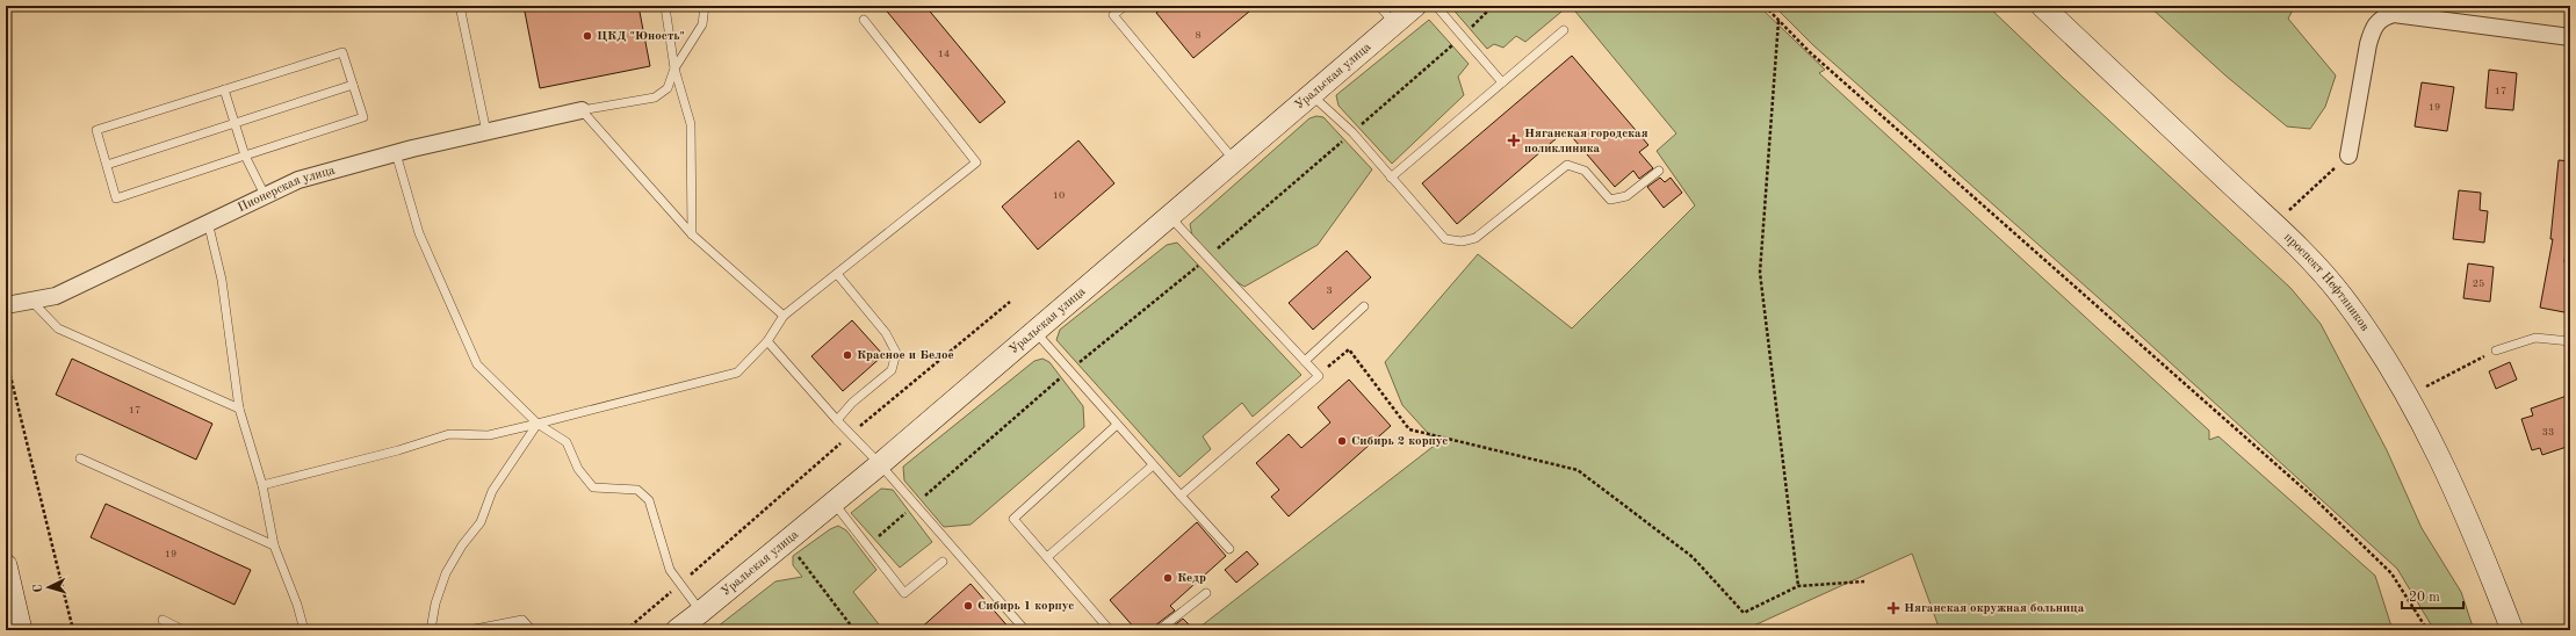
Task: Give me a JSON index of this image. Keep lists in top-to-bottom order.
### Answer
{
  "streets": {
    "street": ["Уральская улица", "Пионерская улица", "проспект Нефтяников"]
  },
  "places": {
    "other": [
      "ЦКД \"Юность\"",
      "Красное и Белое",
      "Сибирь 2 корпус",
      "Кедр",
      "Сибирь 1 корпус"
    ],
    "health": ["Няганская городская поликлиника", "Няганская окружная больница"]
  },
  "house_numbers": [
    "8",
    "14",
    "17",
    "19",
    "10",
    "25",
    "3",
    "17",
    "33",
    "19"
  ],
  "scale_bar": "20 m",
  "north": "left"
}
